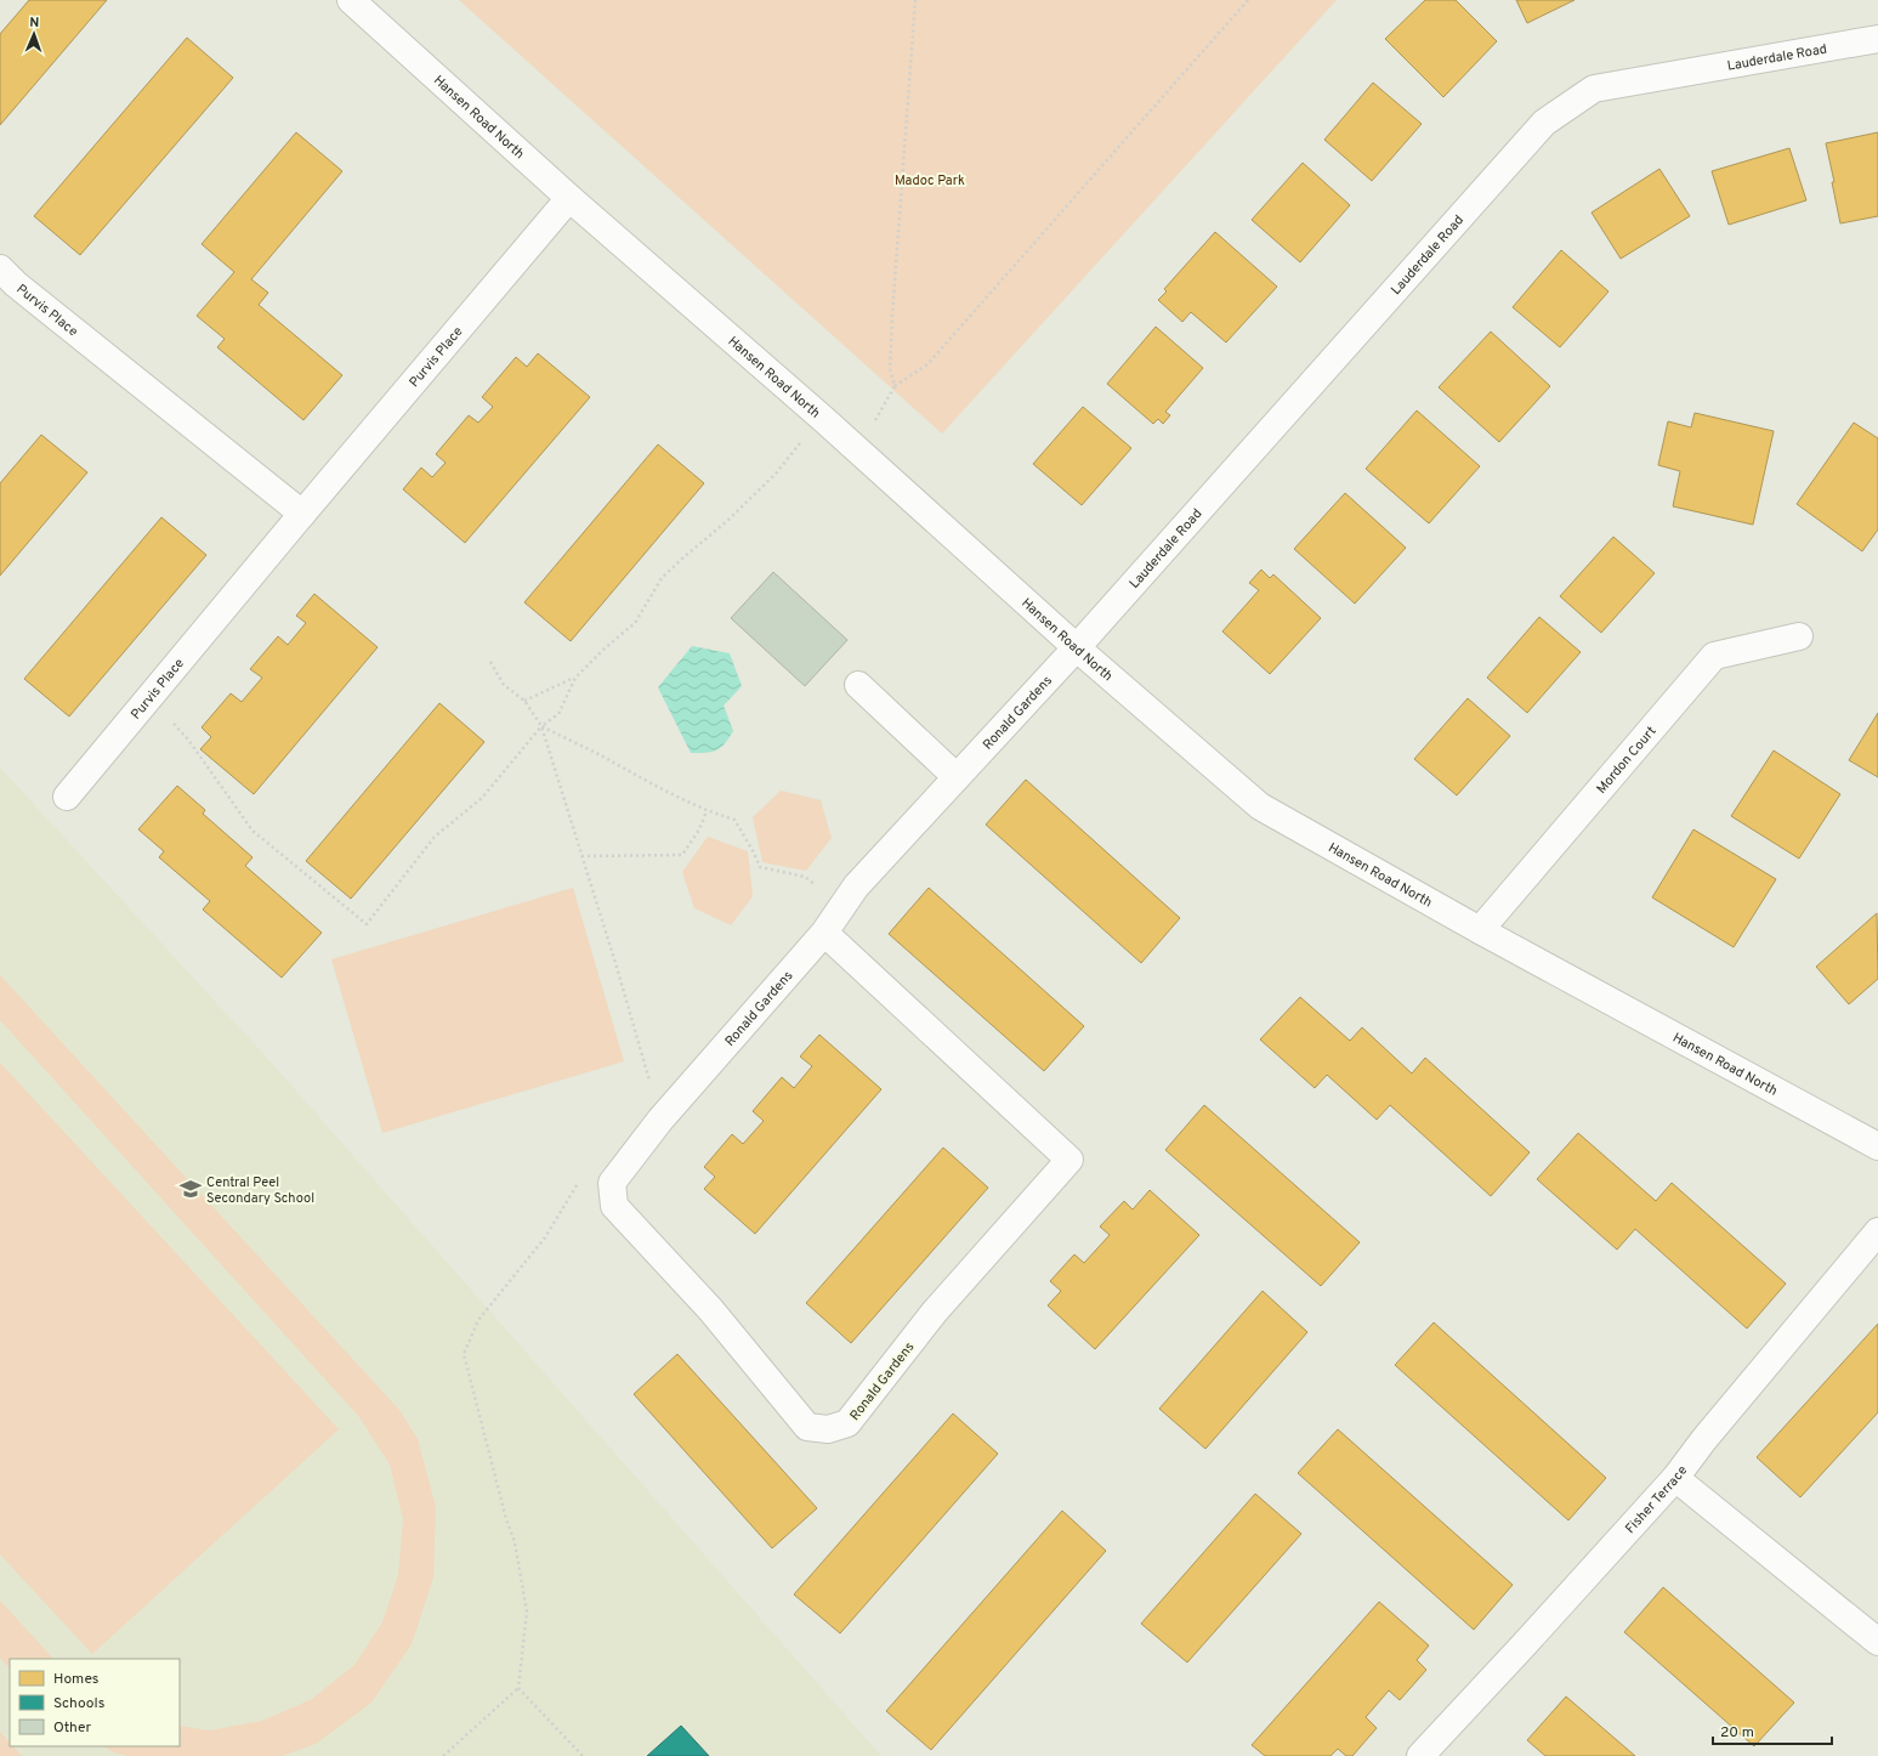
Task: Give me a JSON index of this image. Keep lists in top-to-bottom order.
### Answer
{
  "streets": {
    "street": [
      "Lauderdale Road",
      "Hansen Road North",
      "Purvis Place",
      "Ronald Gardens",
      "Mordon Court",
      "Fisher Terrace"
    ]
  },
  "crossings": [
    ["Lauderdale Road", "Hansen Road North"],
    ["Lauderdale Road", "Ronald Gardens"],
    ["Hansen Road North", "Purvis Place"],
    ["Hansen Road North", "Ronald Gardens"],
    ["Hansen Road North", "Mordon Court"]
  ],
  "parks": ["Madoc Park"],
  "places": {
    "school or university": ["Central Peel Secondary School"]
  },
  "legend": ["Homes", "Schools", "Other"],
  "scale_bar": "20 m",
  "north": "top"
}
